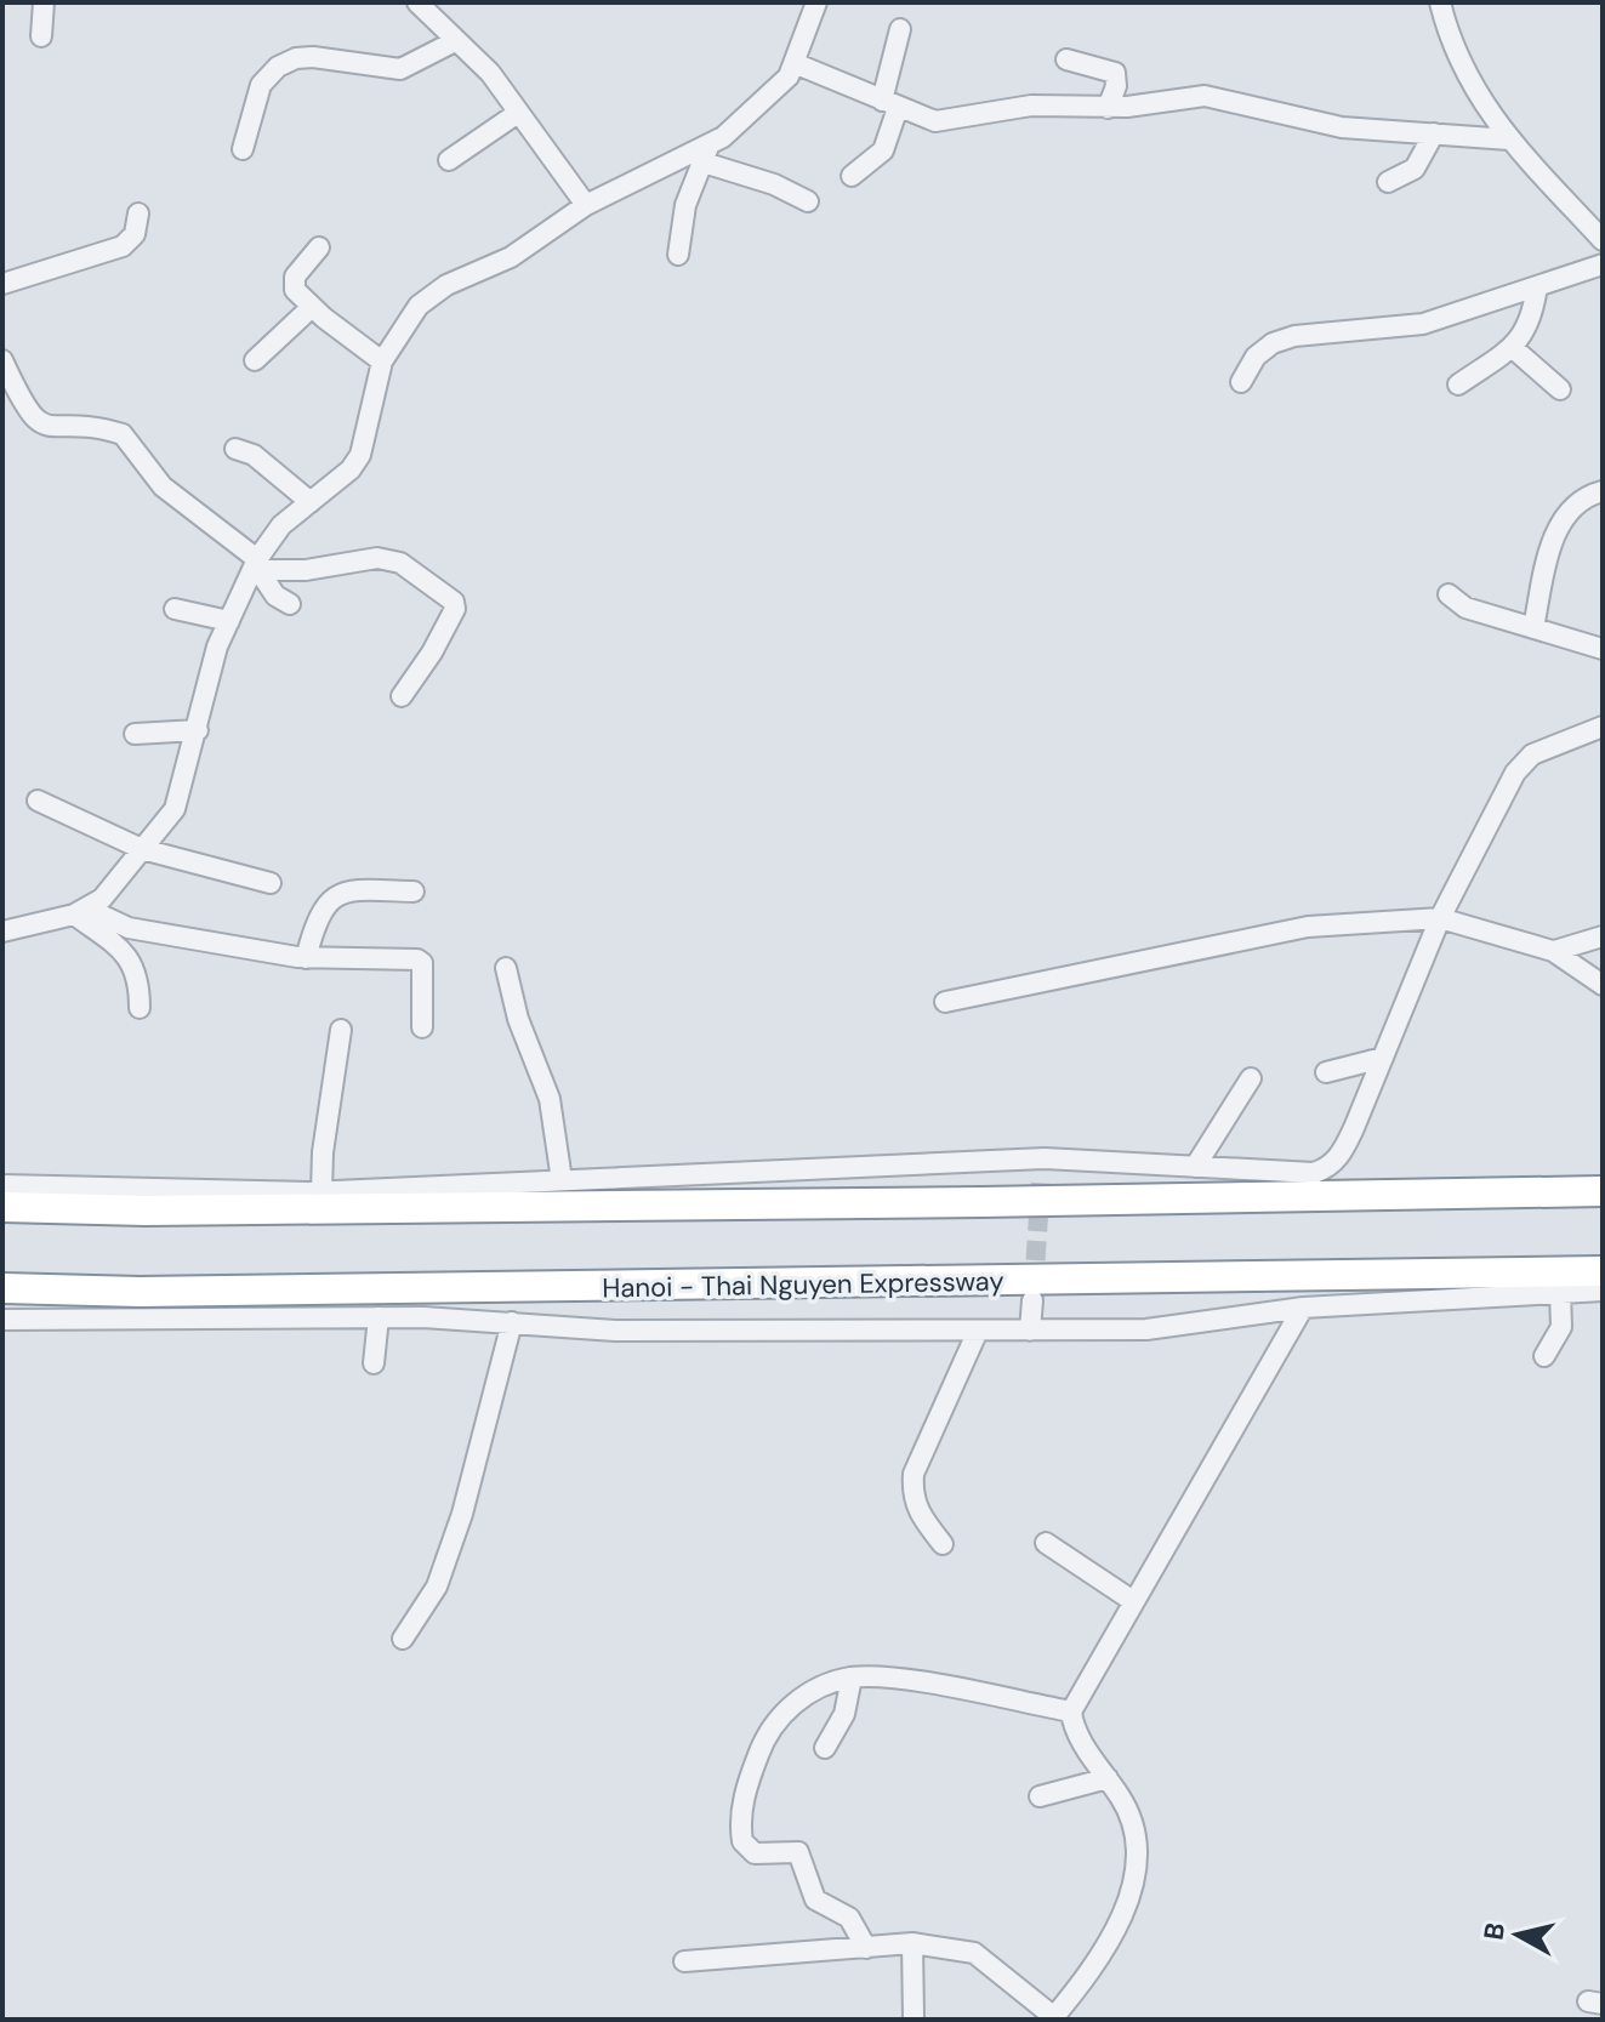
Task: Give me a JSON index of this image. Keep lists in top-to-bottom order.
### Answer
{
  "streets": {
    "highway": ["Hanoi - Thai Nguyen Expressway"]
  },
  "north": "left"
}
